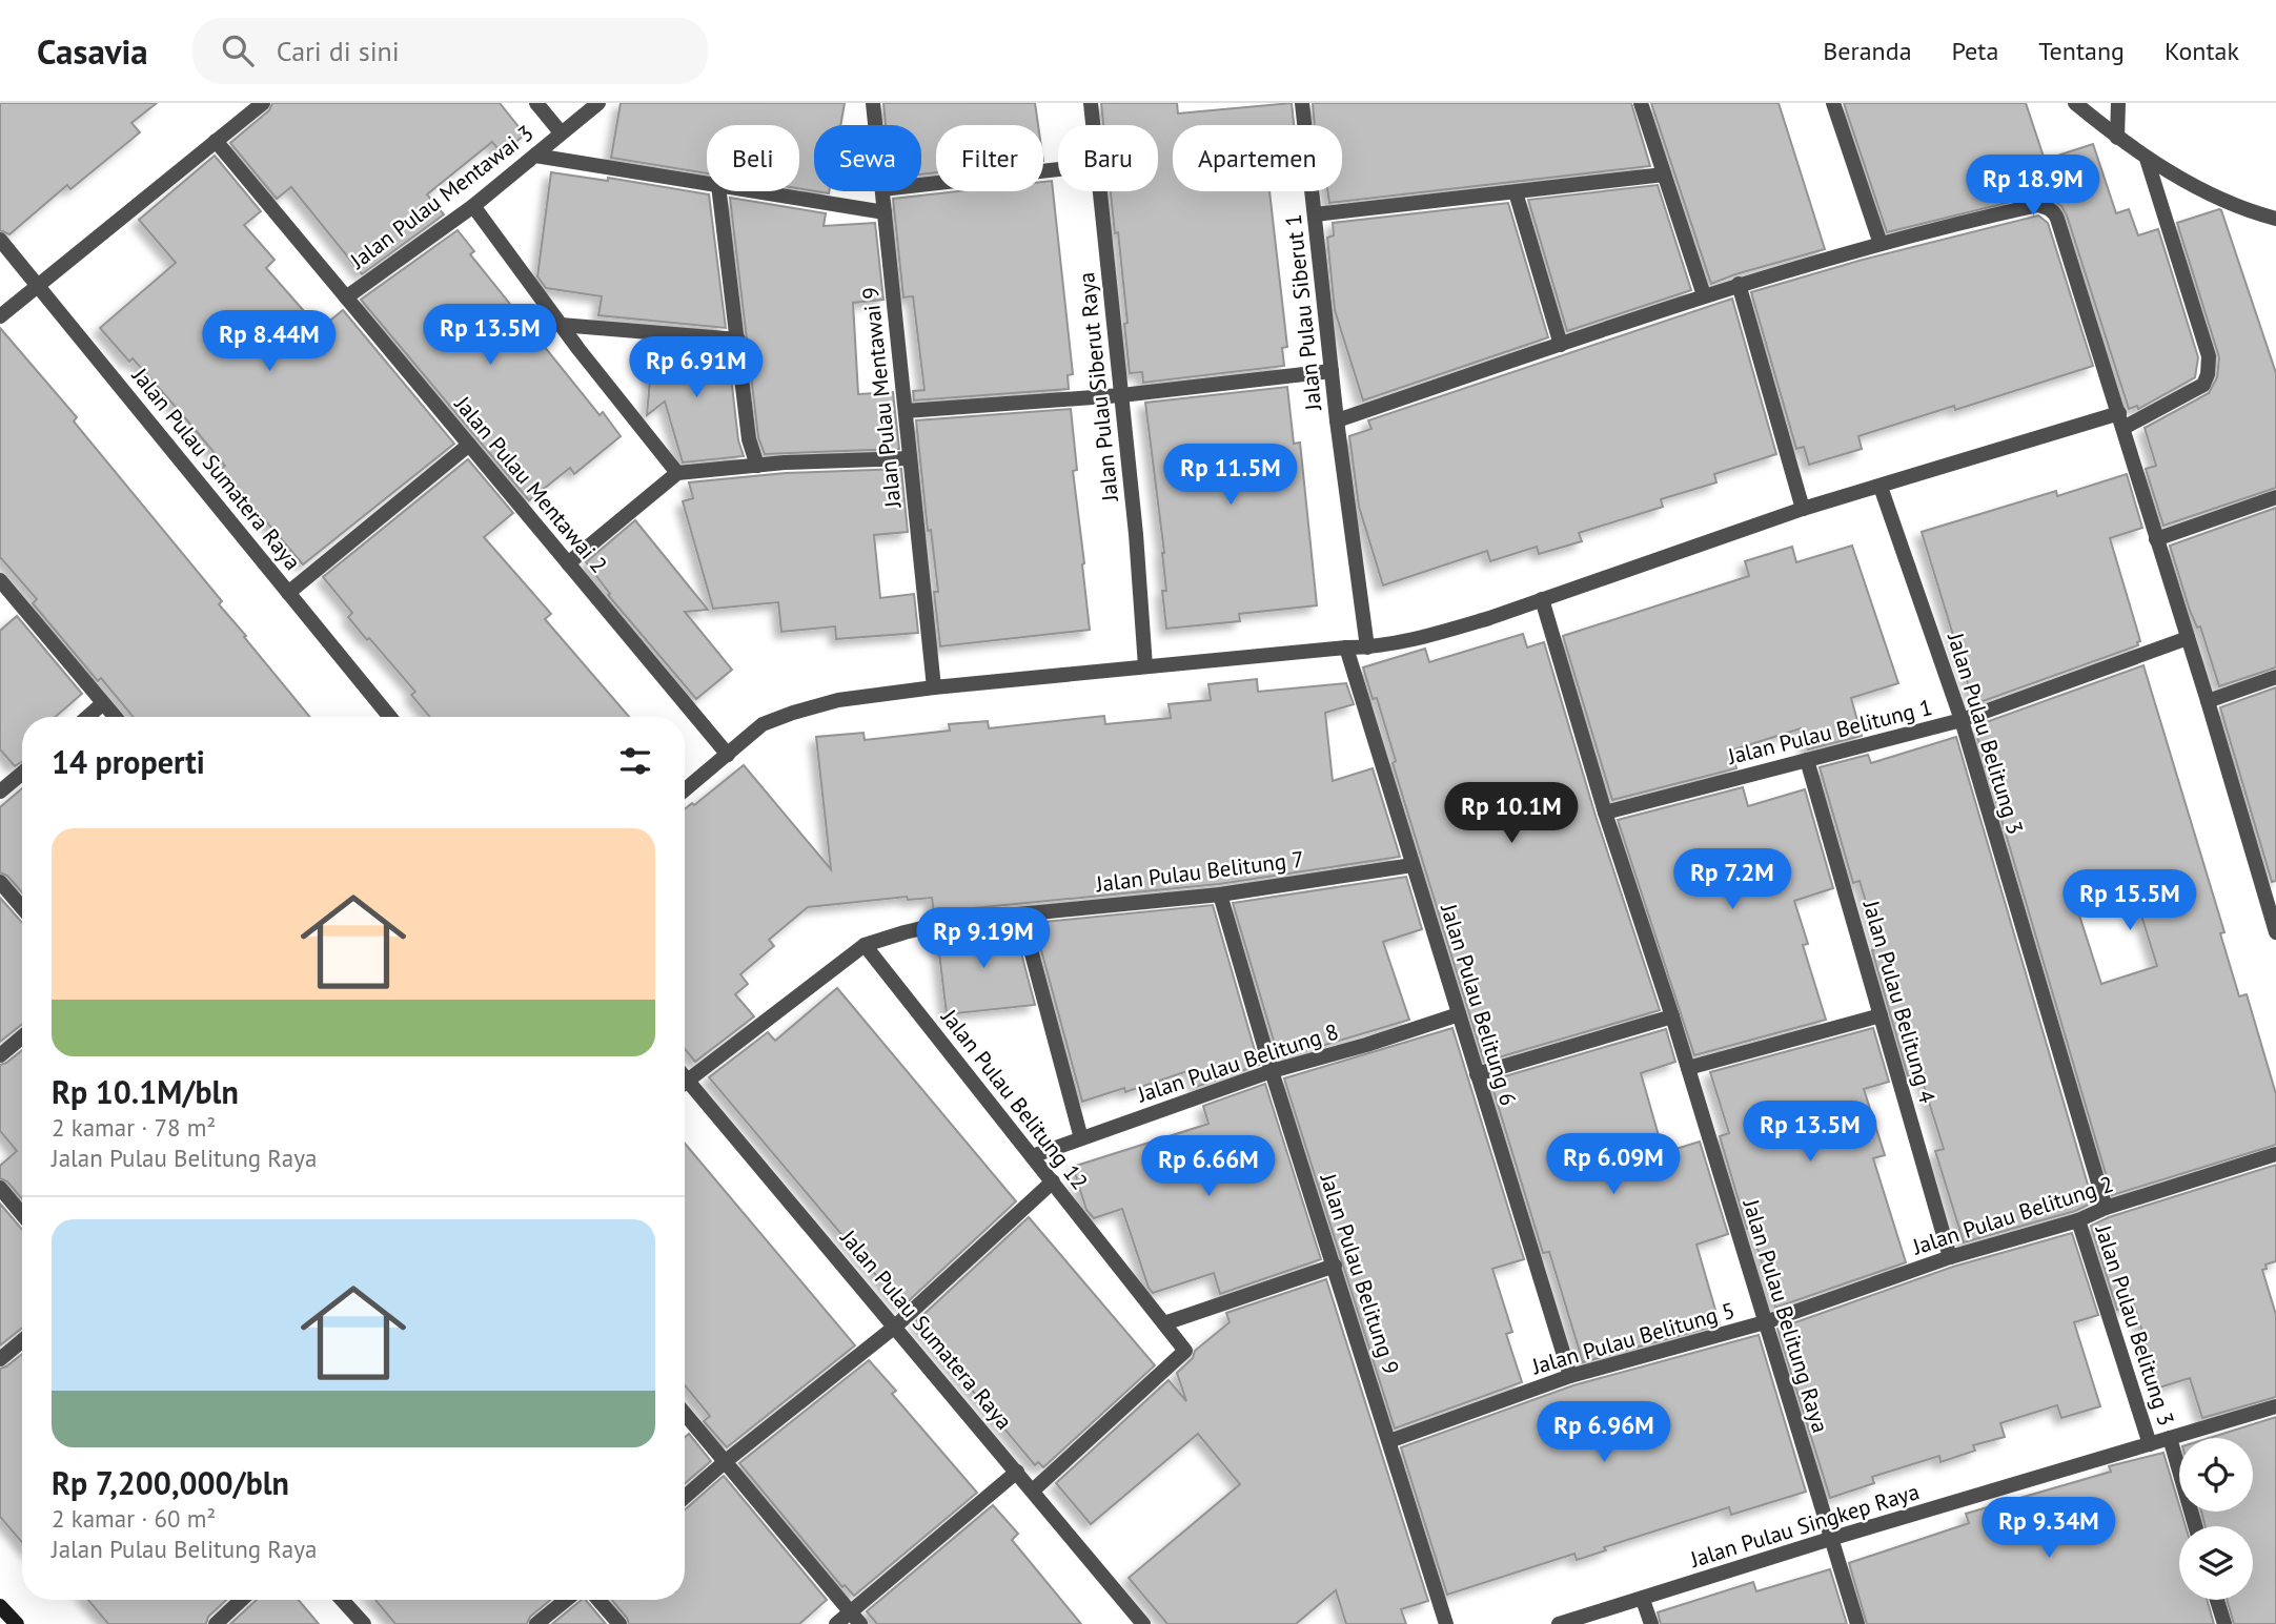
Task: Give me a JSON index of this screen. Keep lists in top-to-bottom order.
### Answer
{
  "streets": {
    "street": [
      "Jalan Pulau Mentawai 3",
      "Jalan Pulau Siberut 1",
      "Jalan Pulau Siberut Raya",
      "Jalan Pulau Mentawai 9",
      "Jalan Pulau Sumatera Raya",
      "Jalan Pulau Mentawai 2",
      "Jalan Pulau Belitung 1",
      "Jalan Pulau Belitung 3",
      "Jalan Pulau Belitung 7",
      "Jalan Pulau Belitung 4",
      "Jalan Pulau Belitung 6",
      "Jalan Pulau Belitung 8",
      "Jalan Pulau Belitung 12",
      "Jalan Pulau Belitung 2",
      "Jalan Pulau Belitung 9",
      "Jalan Pulau Belitung Raya",
      "Jalan Pulau Belitung 5",
      "Jalan Pulau Singkep Raya"
    ]
  },
  "crossings": [
    ["Jalan Pulau Mentawai 3", "Jalan Pulau Mentawai 2"],
    ["Jalan Pulau Sumatera Raya", "Jalan Pulau Belitung 12"],
    ["Jalan Pulau Belitung 1", "Jalan Pulau Belitung 3"],
    ["Jalan Pulau Belitung 1", "Jalan Pulau Belitung 4"],
    ["Jalan Pulau Belitung 1", "Jalan Pulau Belitung Raya"],
    ["Jalan Pulau Belitung 3", "Jalan Pulau Belitung 2"],
    ["Jalan Pulau Belitung 3", "Jalan Pulau Singkep Raya"],
    ["Jalan Pulau Belitung 7", "Jalan Pulau Belitung 6"],
    ["Jalan Pulau Belitung 7", "Jalan Pulau Belitung 12"],
    ["Jalan Pulau Belitung 7", "Jalan Pulau Belitung 9"],
    ["Jalan Pulau Belitung 4", "Jalan Pulau Belitung 2"],
    ["Jalan Pulau Belitung 6", "Jalan Pulau Belitung 8"],
    ["Jalan Pulau Belitung 6", "Jalan Pulau Belitung 5"],
    ["Jalan Pulau Belitung 8", "Jalan Pulau Belitung 12"],
    ["Jalan Pulau Belitung 8", "Jalan Pulau Belitung 9"],
    ["Jalan Pulau Belitung 2", "Jalan Pulau Belitung Raya"],
    ["Jalan Pulau Belitung 2", "Jalan Pulau Belitung 5"],
    ["Jalan Pulau Belitung 9", "Jalan Pulau Belitung 5"],
    ["Jalan Pulau Belitung Raya", "Jalan Pulau Belitung 5"],
    ["Jalan Pulau Belitung Raya", "Jalan Pulau Singkep Raya"]
  ],
  "page": {
    "header": "Casavia",
    "search": "Cari di sini",
    "nav": [
      "Beranda",
      "Peta",
      "Tentang",
      "Kontak"
    ],
    "chip": [
      "Beli",
      "Sewa",
      "Filter",
      "Baru",
      "Apartemen"
    ],
    "price": [
      "Rp 18.9M",
      "Rp 13.5M",
      "Rp 8.44M",
      "Rp 6.91M",
      "Rp 11.5M",
      "Rp 10.1M",
      "Rp 7.2M",
      "Rp 15.5M",
      "Rp 9.19M",
      "Rp 13.5M",
      "Rp 6.09M",
      "Rp 6.66M",
      "Rp 6.96M",
      "Rp 9.34M"
    ],
    "heading": "14 properti",
    "list": [
      {
        "name": "Rp 10.1M/bln",
        "note": "2 kamar · 78 m² · Jalan Pulau Belitung Raya"
      },
      {
        "name": "Rp 7,200,000/bln",
        "note": "2 kamar · 60 m² · Jalan Pulau Belitung Raya"
      }
    ]
  }
}
